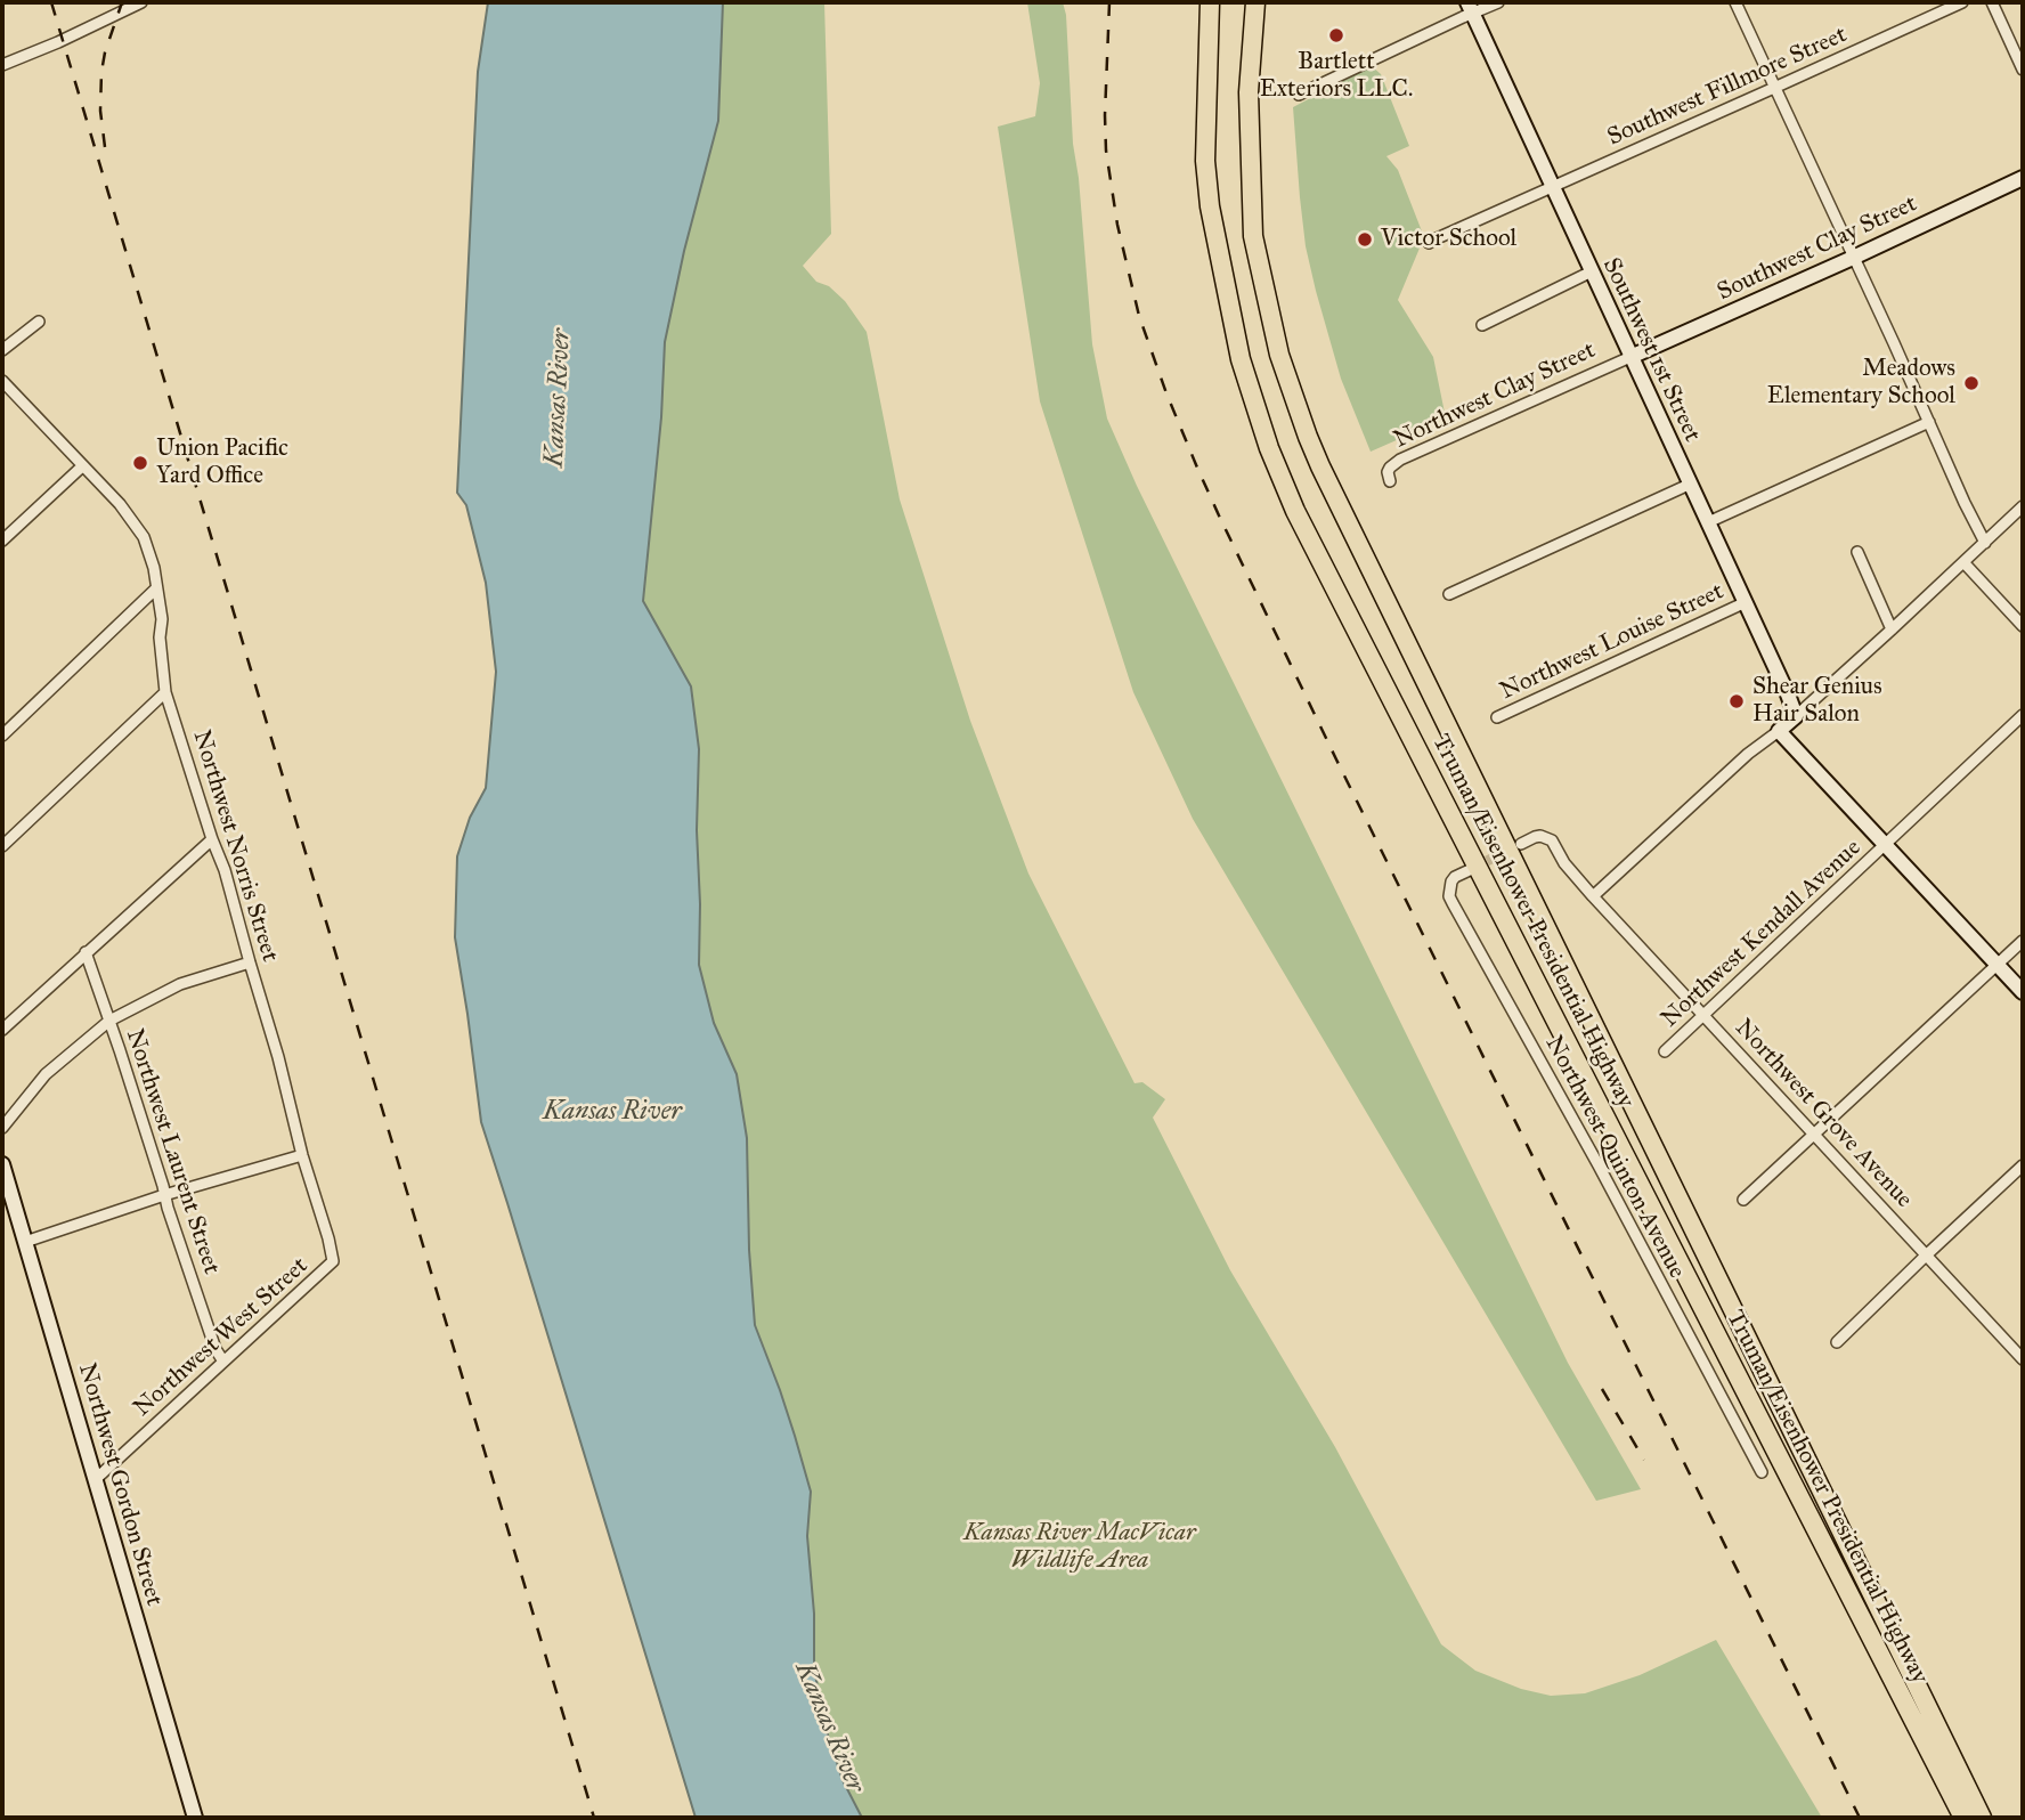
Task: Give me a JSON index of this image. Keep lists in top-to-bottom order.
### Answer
{
  "streets": {
    "highway": ["Truman/Eisenhower Presidential Highway"],
    "street": [
      "Southwest Fillmore Street",
      "Southwest Clay Street",
      "Southwest 1st Street",
      "Northwest Clay Street",
      "Northwest Louise Street",
      "Northwest Norris Street",
      "Northwest Kendall Avenue",
      "Northwest Grove Avenue",
      "Northwest Laurent Street",
      "Northwest Quinton Avenue",
      "Northwest West Street",
      "Northwest Gordon Street"
    ]
  },
  "crossings": [
    ["Southwest Fillmore Street", "Southwest 1st Street"],
    ["Southwest Clay Street", "Southwest 1st Street"],
    ["Southwest Clay Street", "Northwest Clay Street"],
    ["Southwest 1st Street", "Northwest Clay Street"],
    ["Southwest 1st Street", "Northwest Louise Street"],
    ["Northwest Norris Street", "Northwest West Street"],
    ["Northwest Kendall Avenue", "Northwest Grove Avenue"],
    ["Northwest Laurent Street", "Northwest West Street"],
    ["Northwest West Street", "Northwest Gordon Street"]
  ],
  "water": ["Kansas River"],
  "parks": ["Kansas River MacVicar Wildlife Area"],
  "places": [
    "Bartlett Exteriors LLC.",
    "Victor School",
    "Meadows Elementary School",
    "Union Pacific Yard Office",
    "Shear Genius Hair Salon"
  ]
}
